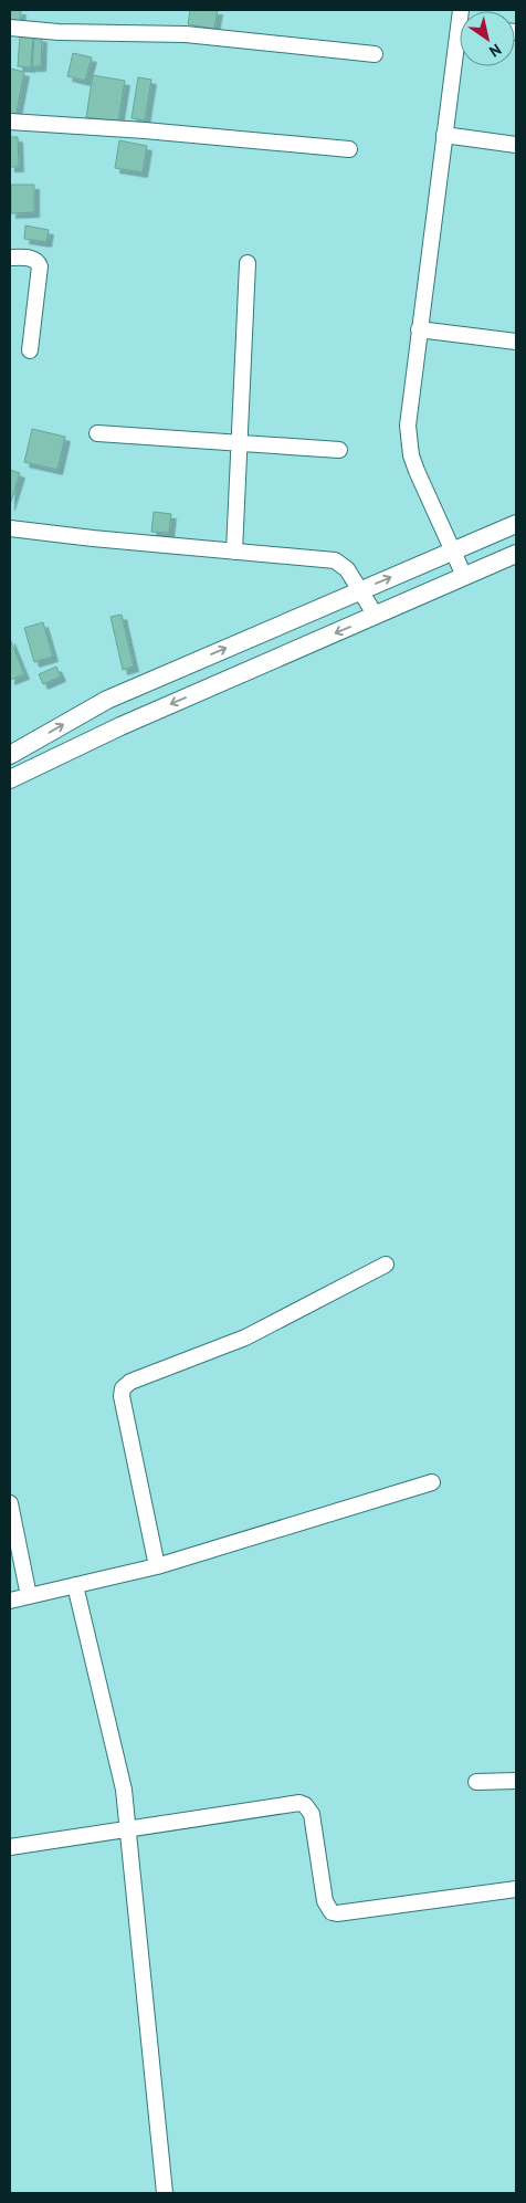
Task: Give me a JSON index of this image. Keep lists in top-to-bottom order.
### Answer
{
  "north": "bottom right"
}
